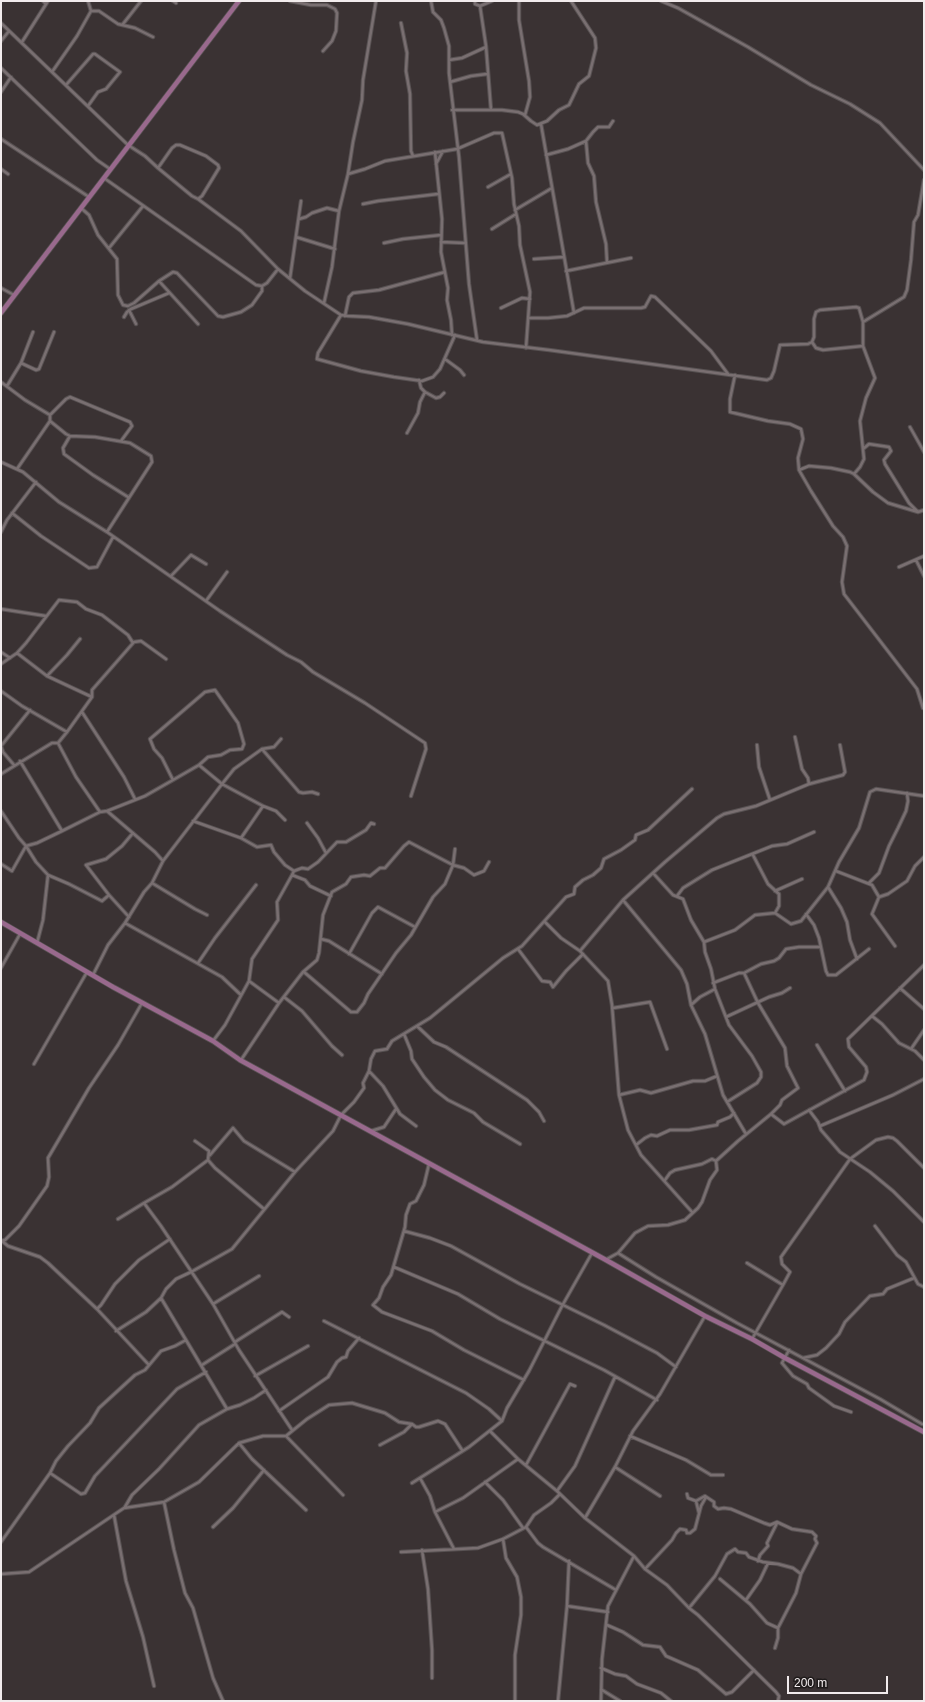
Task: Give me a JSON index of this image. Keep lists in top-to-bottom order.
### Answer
{
  "scale_bar": "200 m"
}
